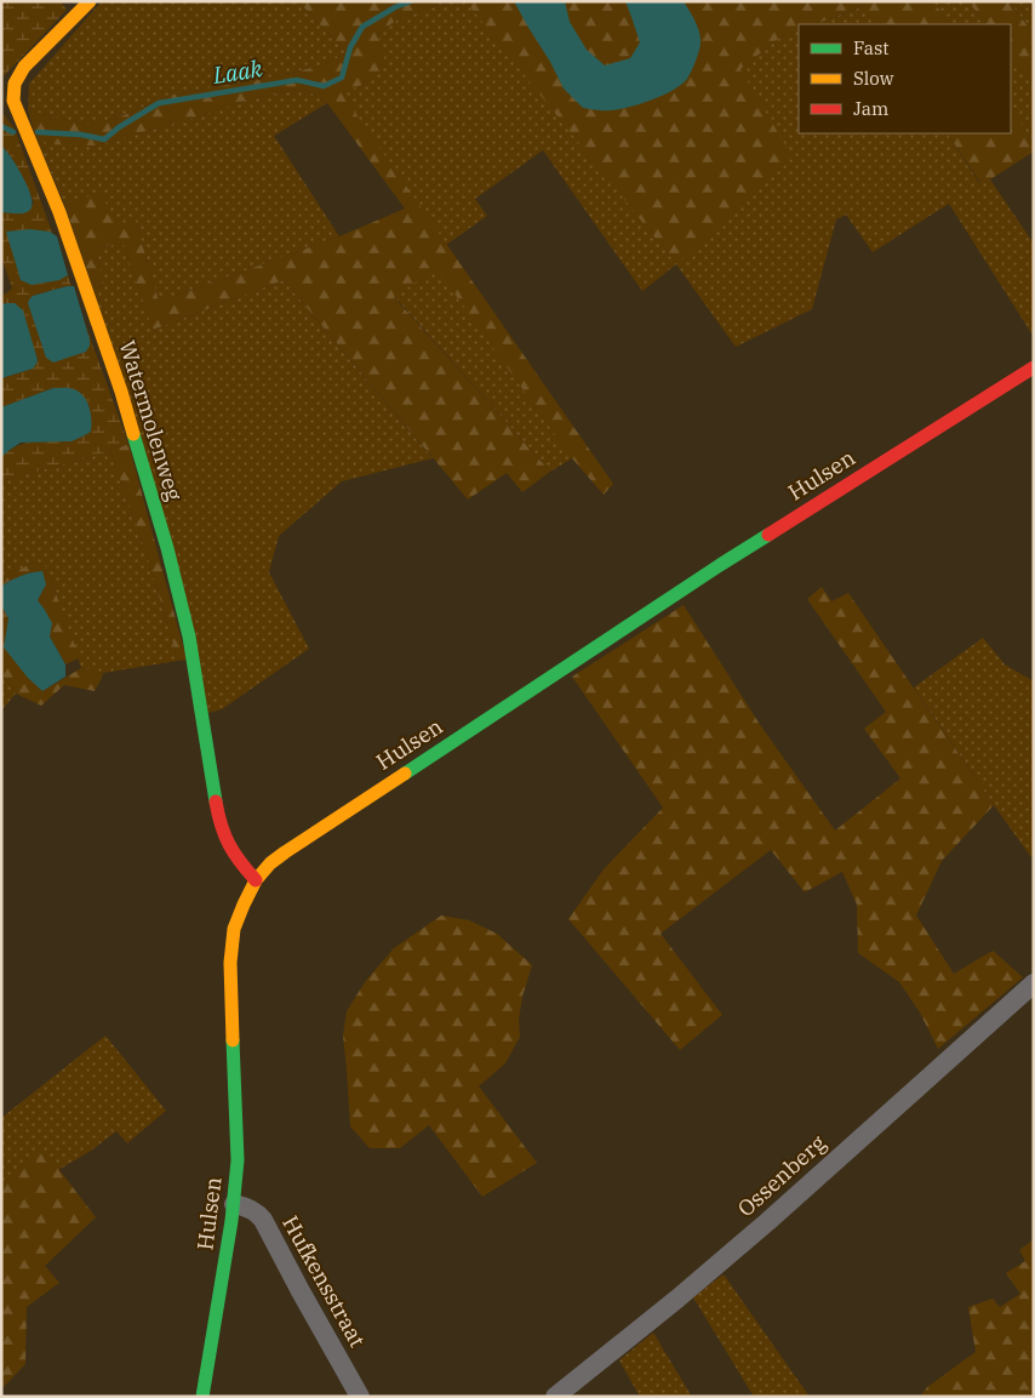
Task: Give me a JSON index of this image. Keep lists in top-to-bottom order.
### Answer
{
  "streets": {
    "street": [
      "Watermolenweg",
      "Hulsen",
      "Ossenberg",
      "Hufkensstraat"
    ]
  },
  "crossings": [
    ["Watermolenweg", "Hulsen"],
    ["Hulsen", "Hufkensstraat"]
  ],
  "water": ["Laak"],
  "legend": ["Fast", "Slow", "Jam"]
}
